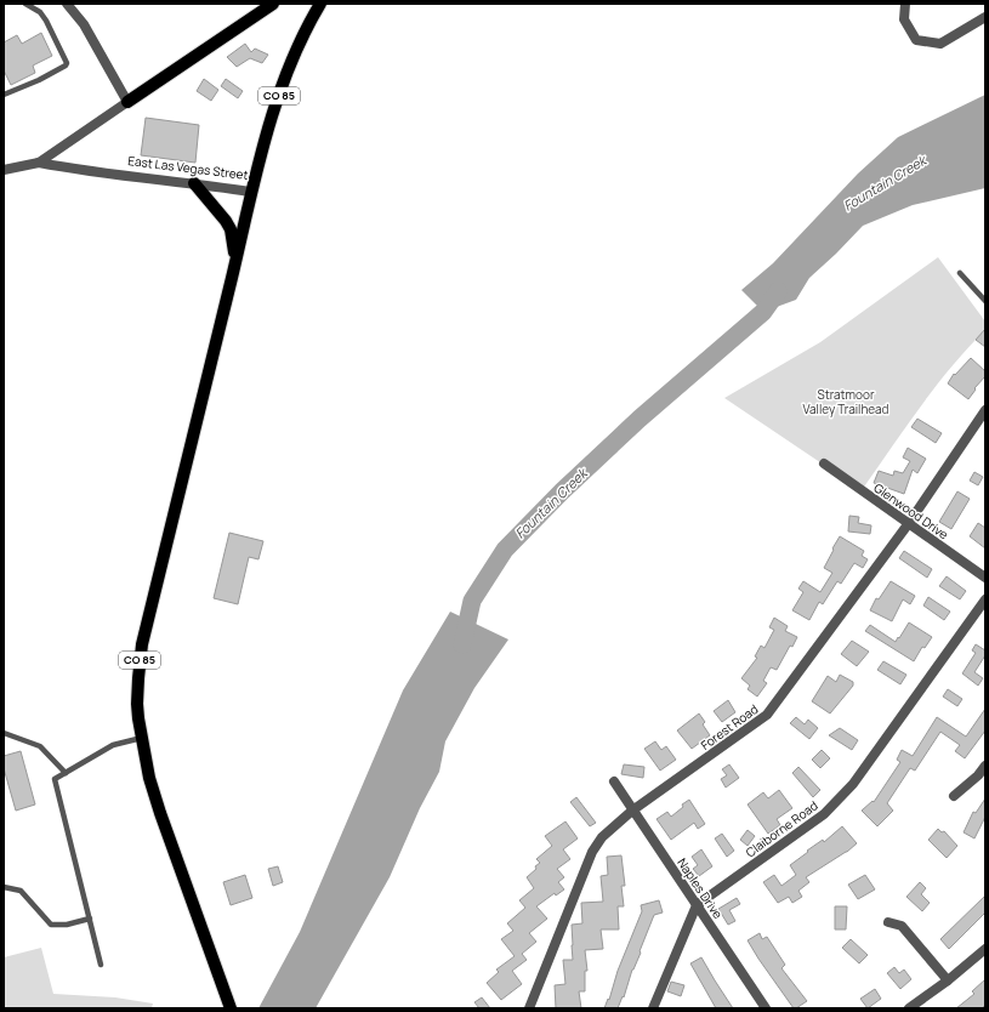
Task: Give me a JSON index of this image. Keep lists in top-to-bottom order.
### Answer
{
  "streets": {
    "main road": ["CO 85", "East Las Vegas Street"],
    "street": [
      "Glenwood Drive",
      "Forest Road",
      "Claiborne Road",
      "Naples Drive"
    ]
  },
  "crossings": [
    ["CO 85", "East Las Vegas Street"],
    ["Glenwood Drive", "Forest Road"],
    ["Forest Road", "Naples Drive"],
    ["Claiborne Road", "Naples Drive"]
  ],
  "water": ["Fountain Creek"],
  "parks": ["Stratmoor Valley Trailhead"]
}
